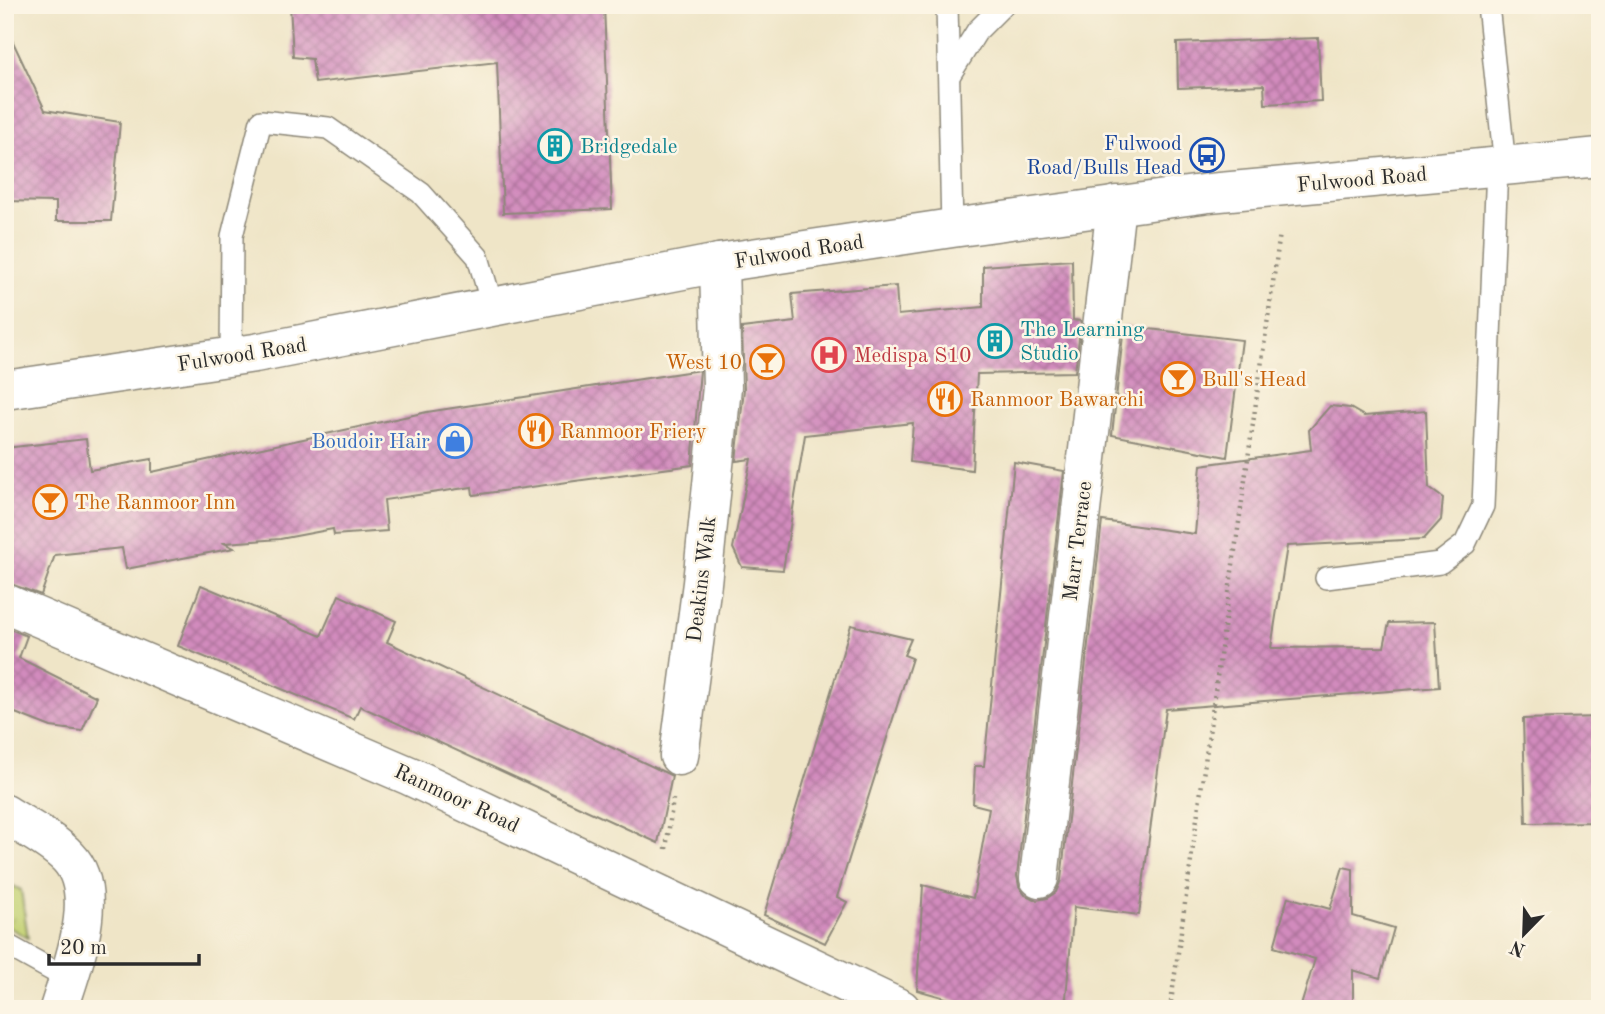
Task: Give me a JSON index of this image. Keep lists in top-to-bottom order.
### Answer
{
  "streets": {
    "street": [
      "Fulwood Road",
      "Marr Terrace",
      "Deakins Walk",
      "Ranmoor Road"
    ]
  },
  "crossings": [
    ["Fulwood Road", "Marr Terrace"],
    ["Fulwood Road", "Deakins Walk"]
  ],
  "places": {
    "building": ["Bridgedale", "The Learning Studio"],
    "bus stop": ["Fulwood Road/Bulls Head"],
    "hospital": ["Medispa S10"],
    "bar": ["West 10", "Bull's Head", "The Ranmoor Inn"],
    "restaurant": ["Ranmoor Bawarchi", "Ranmoor Friery"],
    "shop": ["Boudoir Hair"]
  },
  "scale_bar": "20 m",
  "north": "bottom left"
}
